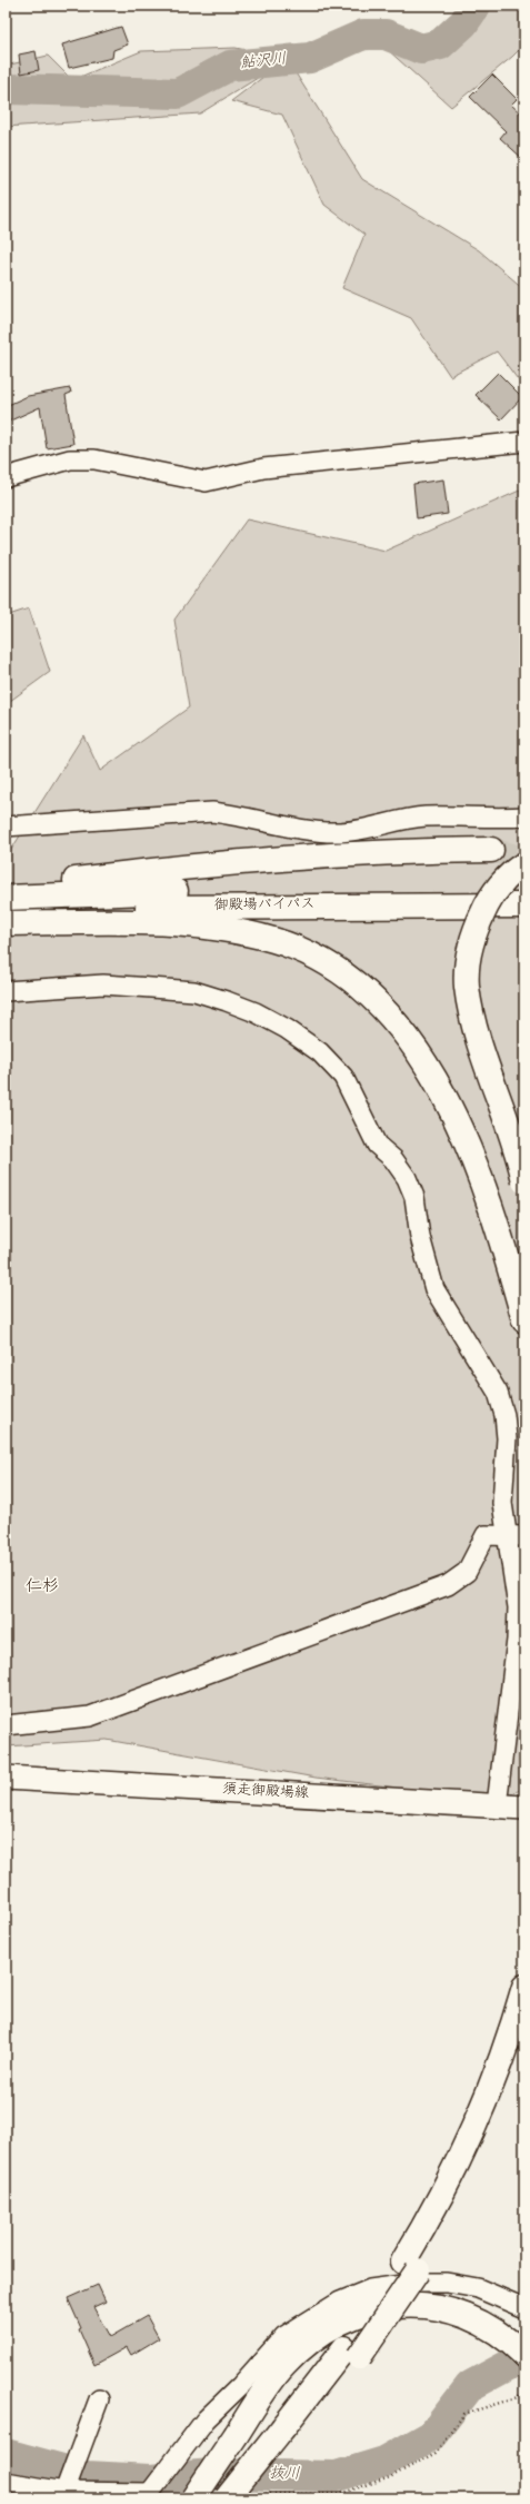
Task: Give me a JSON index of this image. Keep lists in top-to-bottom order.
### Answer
{
  "streets": {
    "highway": ["御殿場バイパス"],
    "main road": ["須走御殿場線"]
  },
  "districts": ["仁杉"],
  "water": ["鮎沢川", "抜川"]
}
